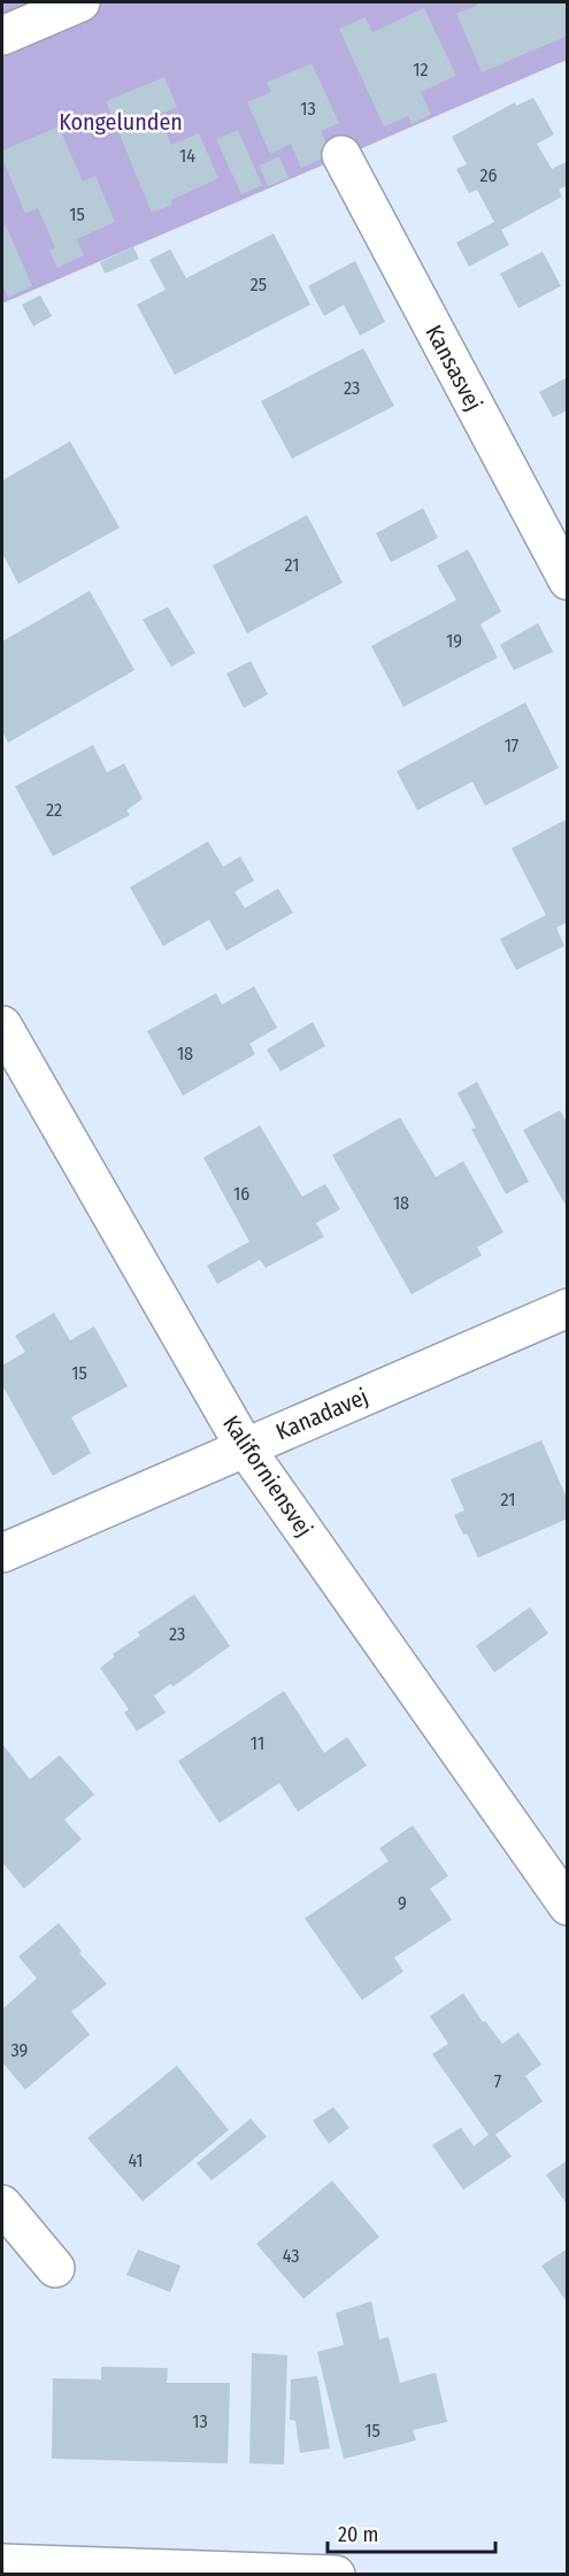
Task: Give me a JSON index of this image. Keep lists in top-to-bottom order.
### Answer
{
  "streets": {
    "street": ["Kansasvej", "Kanadavej", "Kaliforniensvej"]
  },
  "crossings": [
    ["Kanadavej", "Kaliforniensvej"]
  ],
  "parks": ["Kongelunden"],
  "house_numbers": [
    "12",
    "13",
    "14",
    "26",
    "15",
    "25",
    "23",
    "21",
    "19",
    "17",
    "22",
    "18",
    "16",
    "18",
    "15",
    "21",
    "23",
    "11",
    "9",
    "39",
    "7",
    "41",
    "43",
    "13",
    "15"
  ],
  "scale_bar": "20 m"
}
